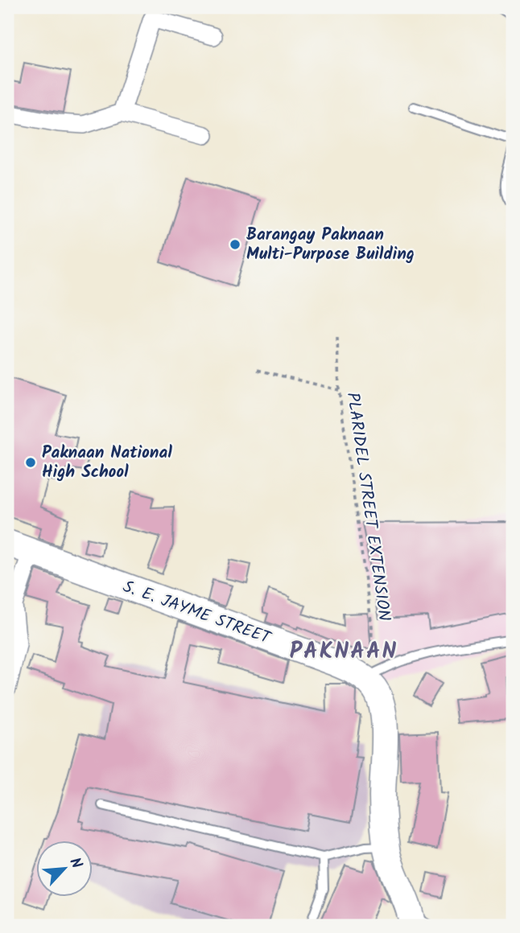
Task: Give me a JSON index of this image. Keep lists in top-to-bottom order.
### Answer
{
  "streets": {
    "street": ["S. E. JAYME STREET"],
    "path": ["PLARIDEL STREET EXTENSION"]
  },
  "crossings": [
    ["PLARIDEL STREET EXTENSION", "S. E. JAYME STREET"]
  ],
  "districts": ["PAKNAAN"],
  "places": ["Barangay Paknaan Multi-Purpose Building", "Paknaan National High School"],
  "north": "top right"
}
